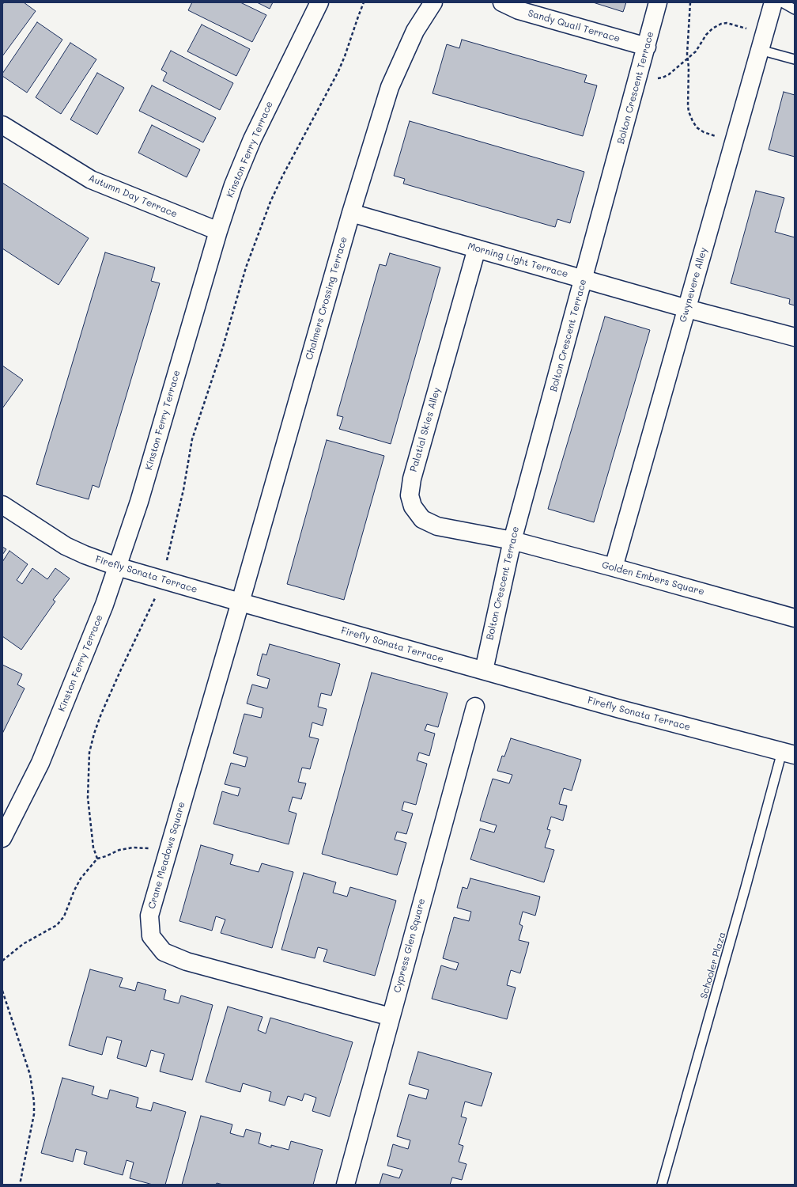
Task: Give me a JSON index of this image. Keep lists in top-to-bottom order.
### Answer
{
  "streets": {
    "street": [
      "Sandy Quail Terrace",
      "Bolton Crescent Terrace",
      "Kinston Ferry Terrace",
      "Autumn Day Terrace",
      "Morning Light Terrace",
      "Gwynevere Alley",
      "Chalmers Crossing Terrace",
      "Palatial Skies Alley",
      "Firefly Sonata Terrace",
      "Golden Embers Square",
      "Crane Meadows Square",
      "Cypress Glen Square"
    ],
    "lane": ["Schooler Plaza"]
  },
  "crossings": [
    ["Sandy Quail Terrace", "Bolton Crescent Terrace"],
    ["Bolton Crescent Terrace", "Morning Light Terrace"],
    ["Bolton Crescent Terrace", "Palatial Skies Alley"],
    ["Bolton Crescent Terrace", "Firefly Sonata Terrace"],
    ["Bolton Crescent Terrace", "Golden Embers Square"],
    ["Kinston Ferry Terrace", "Autumn Day Terrace"],
    ["Kinston Ferry Terrace", "Firefly Sonata Terrace"],
    ["Morning Light Terrace", "Gwynevere Alley"],
    ["Morning Light Terrace", "Chalmers Crossing Terrace"],
    ["Morning Light Terrace", "Palatial Skies Alley"],
    ["Gwynevere Alley", "Golden Embers Square"],
    ["Chalmers Crossing Terrace", "Firefly Sonata Terrace"],
    ["Chalmers Crossing Terrace", "Crane Meadows Square"],
    ["Palatial Skies Alley", "Golden Embers Square"],
    ["Firefly Sonata Terrace", "Crane Meadows Square"],
    ["Firefly Sonata Terrace", "Schooler Plaza"],
    ["Crane Meadows Square", "Cypress Glen Square"]
  ]
}
